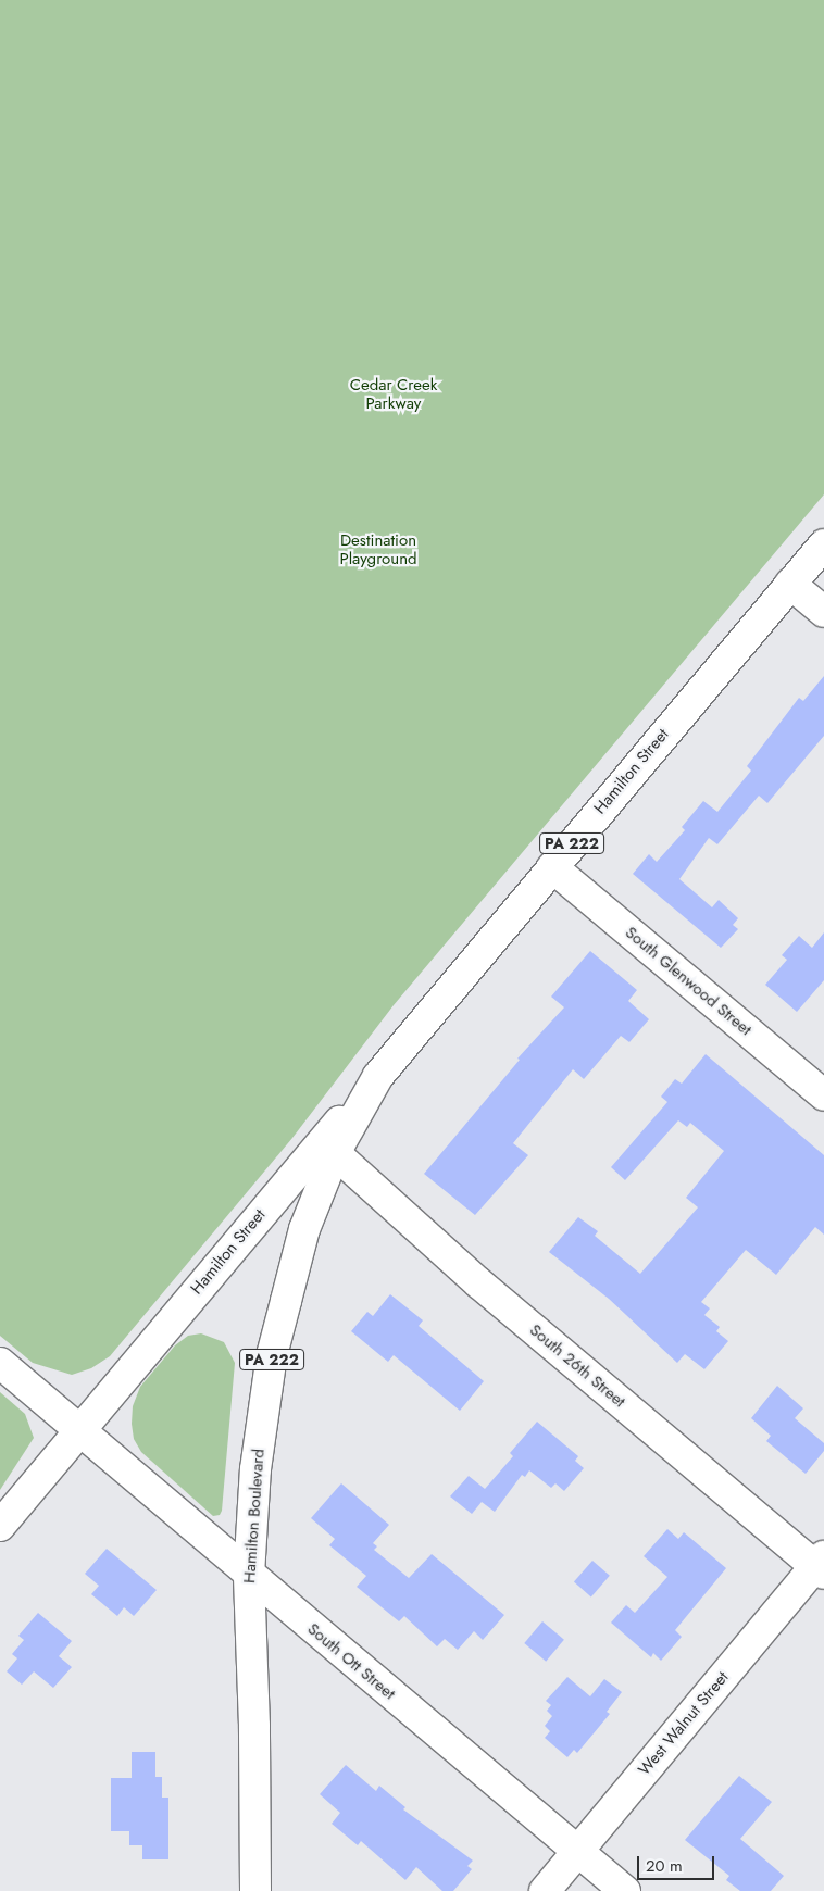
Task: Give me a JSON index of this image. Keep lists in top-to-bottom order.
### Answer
{
  "streets": {
    "street": [
      "Hamilton Street",
      "PA 222",
      "South Glenwood Street",
      "South 26th Street",
      "Hamilton Boulevard",
      "South Ott Street",
      "West Walnut Street"
    ]
  },
  "crossings": [
    ["Hamilton Street", "South Glenwood Street"],
    ["Hamilton Street", "South 26th Street"],
    ["Hamilton Street", "Hamilton Boulevard"],
    ["Hamilton Street", "South Ott Street"],
    ["South 26th Street", "Hamilton Boulevard"],
    ["South 26th Street", "West Walnut Street"],
    ["Hamilton Boulevard", "South Ott Street"],
    ["South Ott Street", "West Walnut Street"]
  ],
  "parks": ["Cedar Creek Parkway", "Destination Playground"],
  "scale_bar": "20 m"
}
